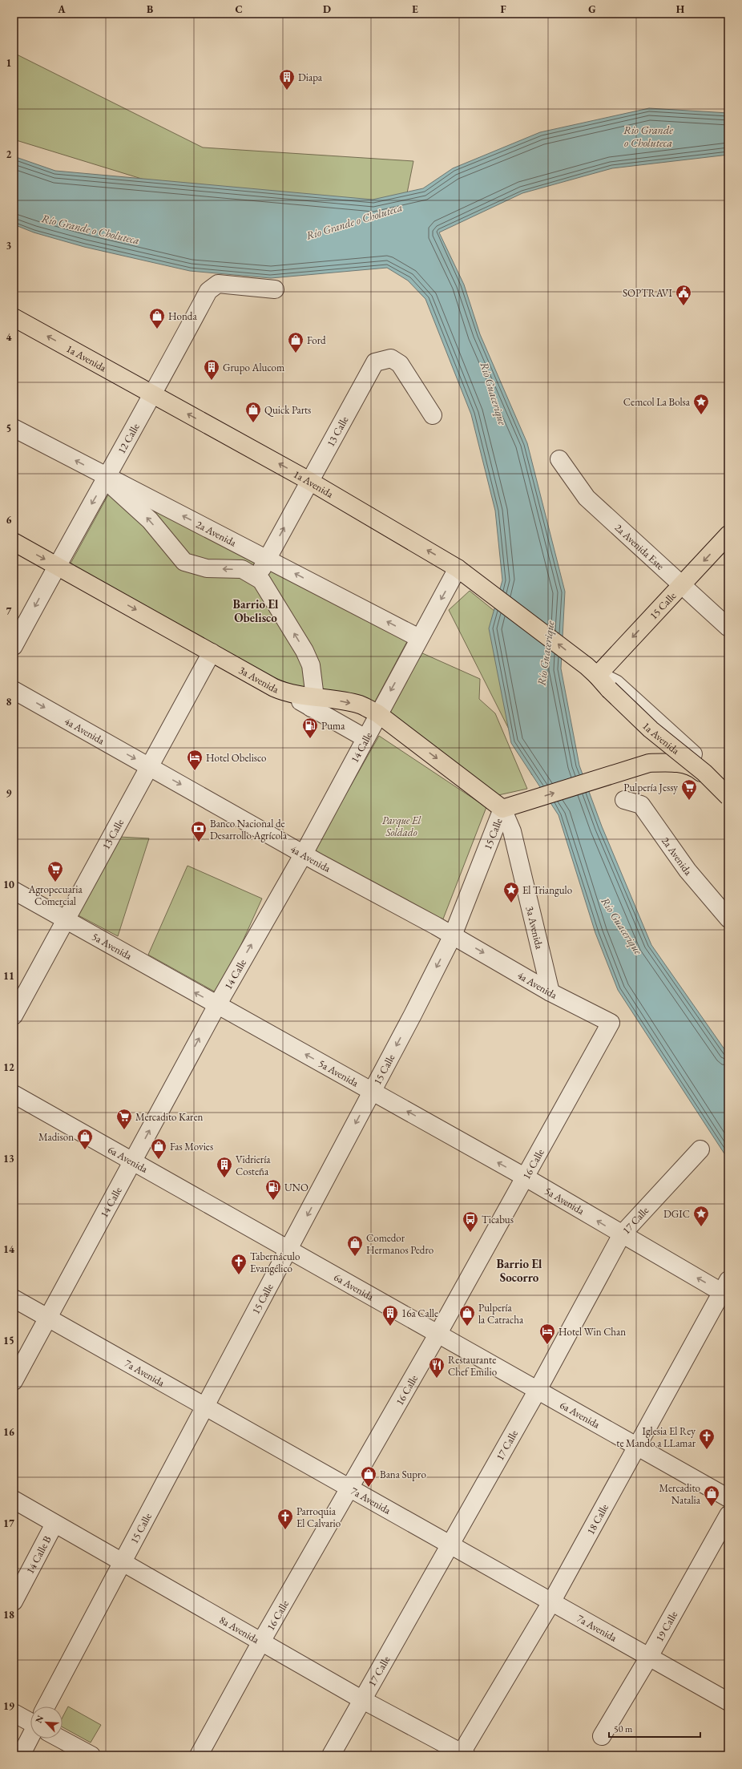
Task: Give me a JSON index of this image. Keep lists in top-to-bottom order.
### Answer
{
  "streets": {
    "main road": ["1a Avenida", "15 Calle", "3a Avenida"],
    "street": [
      "13 Calle",
      "12 Calle",
      "2a Avenida",
      "2a Avenida Este",
      "4a Avenida",
      "14 Calle",
      "5a Avenida",
      "6a Avenida",
      "16 Calle",
      "17 Calle",
      "7a Avenida",
      "18 Calle",
      "14 Calle B",
      "19 Calle",
      "8a Avenida"
    ]
  },
  "crossings": [
    ["1a Avenida", "13 Calle"],
    ["1a Avenida", "12 Calle"],
    ["1a Avenida", "15 Calle"],
    ["1a Avenida", "14 Calle"],
    ["13 Calle", "2a Avenida"],
    ["13 Calle", "3a Avenida"],
    ["13 Calle", "4a Avenida"],
    ["13 Calle", "5a Avenida"],
    ["12 Calle", "2a Avenida"],
    ["12 Calle", "3a Avenida"],
    ["2a Avenida", "14 Calle"],
    ["2a Avenida Este", "15 Calle"],
    ["15 Calle", "3a Avenida"],
    ["15 Calle", "4a Avenida"],
    ["15 Calle", "5a Avenida"],
    ["15 Calle", "6a Avenida"],
    ["15 Calle", "7a Avenida"],
    ["15 Calle", "8a Avenida"],
    ["3a Avenida", "4a Avenida"],
    ["3a Avenida", "14 Calle"],
    ["4a Avenida", "14 Calle"],
    ["4a Avenida", "16 Calle"],
    ["14 Calle", "5a Avenida"],
    ["14 Calle", "6a Avenida"],
    ["14 Calle", "7a Avenida"],
    ["5a Avenida", "16 Calle"],
    ["5a Avenida", "17 Calle"],
    ["5a Avenida", "18 Calle"],
    ["6a Avenida", "16 Calle"],
    ["6a Avenida", "17 Calle"],
    ["6a Avenida", "18 Calle"],
    ["16 Calle", "7a Avenida"],
    ["16 Calle", "8a Avenida"],
    ["17 Calle", "7a Avenida"],
    ["17 Calle", "8a Avenida"],
    ["7a Avenida", "18 Calle"],
    ["7a Avenida", "19 Calle"],
    ["18 Calle", "8a Avenida"],
    ["14 Calle B", "8a Avenida"]
  ],
  "one_way": [
    "1a Avenida",
    "12 Calle",
    "15 Calle",
    "3a Avenida",
    "4a Avenida",
    "5a Avenida"
  ],
  "districts": ["Barrio El Obelisco", "Barrio El Socorro"],
  "water": ["Rio Grande o Choluteca", "Río Grande o Choluteca", "Río Guacerique"],
  "parks": ["Parque El Soldado"],
  "places": {
    "building": [
      "Diapa",
      "Grupo Alucom",
      "Vidriería Costeña",
      "16a Calle"
    ],
    "public building": ["SOPTRAVI"],
    "shop": [
      "Honda",
      "Ford",
      "Quick Parts",
      "Madison",
      "Fas Movies",
      "Comedor Hermanos Pedro",
      "Pulpería la Catracha",
      "Bana Supro",
      "Mercadito Natalia"
    ],
    "place": ["Cemcol La Bolsa", "El Triangulo", "DGIC"],
    "fuel station": ["Puma", "UNO"],
    "hotel": ["Hotel Obelisco", "Hotel Win Chan"],
    "supermarket": ["Pulpería Jessy", "Agropecuaria Comercial", "Mercadito Karen"],
    "bank": ["Banco Nacional de Desarrollo Agrícola"],
    "bus stop": ["Ticabus"],
    "church": ["Tabernáculo Evangélico", "Iglesia El Rey te Mando a LLamar", "Parroquia El Calvario"],
    "restaurant": ["Restaurante Chef Emilio"]
  },
  "scale_bar": "50 m",
  "north": "top left",
  "grid": {
    "columns": [
      "A",
      "B",
      "C",
      "D",
      "E",
      "F",
      "G",
      "H"
    ],
    "rows": [
      "1",
      "2",
      "3",
      "4",
      "5",
      "6",
      "7",
      "8",
      "9",
      "10",
      "11",
      "12",
      "13",
      "14",
      "15",
      "16",
      "17",
      "18",
      "19"
    ]
  }
}
